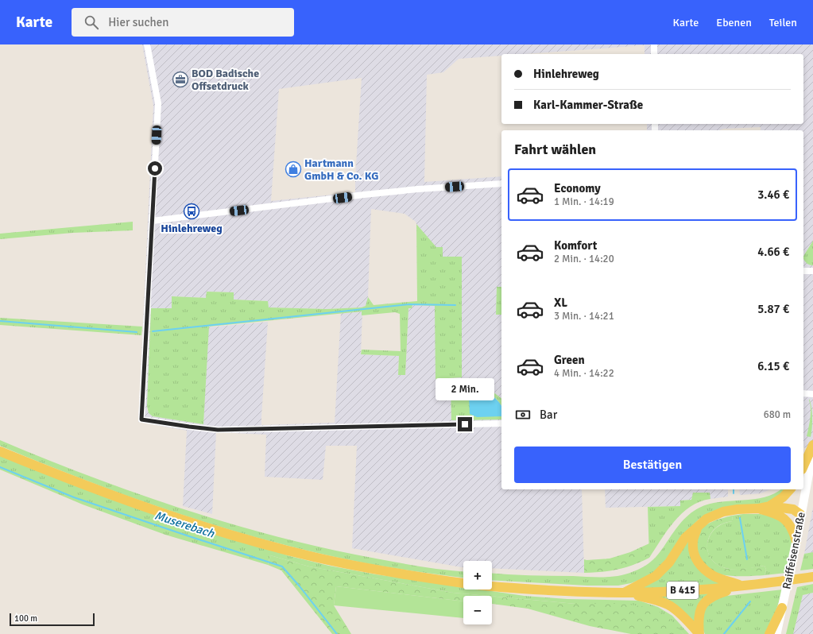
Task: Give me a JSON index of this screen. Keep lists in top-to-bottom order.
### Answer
{
  "streets": {
    "main road": ["B 415"],
    "street": ["Raiffeisenstraße"]
  },
  "water": ["Muserebach"],
  "places": {
    "office": ["BOD Badische Offsetdruck"],
    "shop": ["Hartmann GmbH & Co. KG"],
    "bus stop": ["Hinlehreweg"]
  },
  "scale_bar": "100 m",
  "page": {
    "header": "Karte",
    "search": "Hier suchen",
    "nav": ["Karte", "Ebenen", "Teilen"],
    "banner": ["Hinlehreweg", "Karl-Kammer-Straße"],
    "heading": "Fahrt wählen",
    "list": [
      {
        "name": "Economy",
        "note": "1 Min. · 14:19",
        "value": "3.46 €"
      },
      {
        "name": "Komfort",
        "note": "2 Min. · 14:20",
        "value": "4.66 €"
      },
      {
        "name": "XL",
        "note": "3 Min. · 14:21",
        "value": "5.87 €"
      },
      {
        "name": "Green",
        "note": "4 Min. · 14:22",
        "value": "6.15 €"
      }
    ],
    "bubble": "2 Min.",
    "pay": ["Bar", "680 m"],
    "buttons": "Bestätigen",
    "map_buttons": ["+", "−"],
    "scale": "100 m"
  }
}
